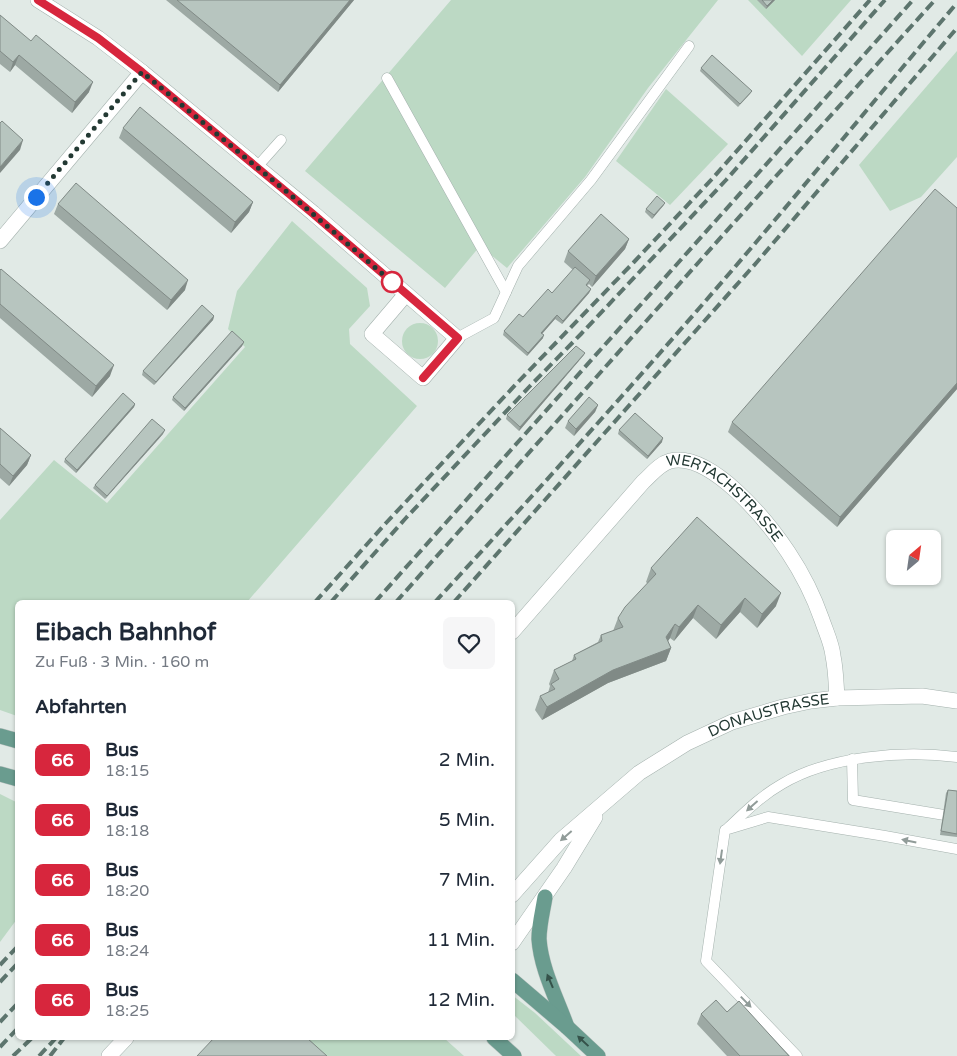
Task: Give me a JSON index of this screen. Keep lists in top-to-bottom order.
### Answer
{
  "streets": {
    "street": ["WERTACHSTRASSE", "DONAUSTRASSE"]
  },
  "crossings": [
    ["WERTACHSTRASSE", "DONAUSTRASSE"]
  ],
  "lines": ["bus line 66"],
  "north": "top right",
  "page": {
    "heading": [
      ["Eibach Bahnhof", "Zu Fuß · 3 Min. · 160 m"],
      "Abfahrten"
    ],
    "list": [
      {
        "mark": "66",
        "name": "Bus",
        "note": "18:15",
        "value": "2 Min."
      },
      {
        "mark": "66",
        "name": "Bus",
        "note": "18:18",
        "value": "5 Min."
      },
      {
        "mark": "66",
        "name": "Bus",
        "note": "18:20",
        "value": "7 Min."
      },
      {
        "mark": "66",
        "name": "Bus",
        "note": "18:24",
        "value": "11 Min."
      },
      {
        "mark": "66",
        "name": "Bus",
        "note": "18:25",
        "value": "12 Min."
      }
    ]
  }
}
